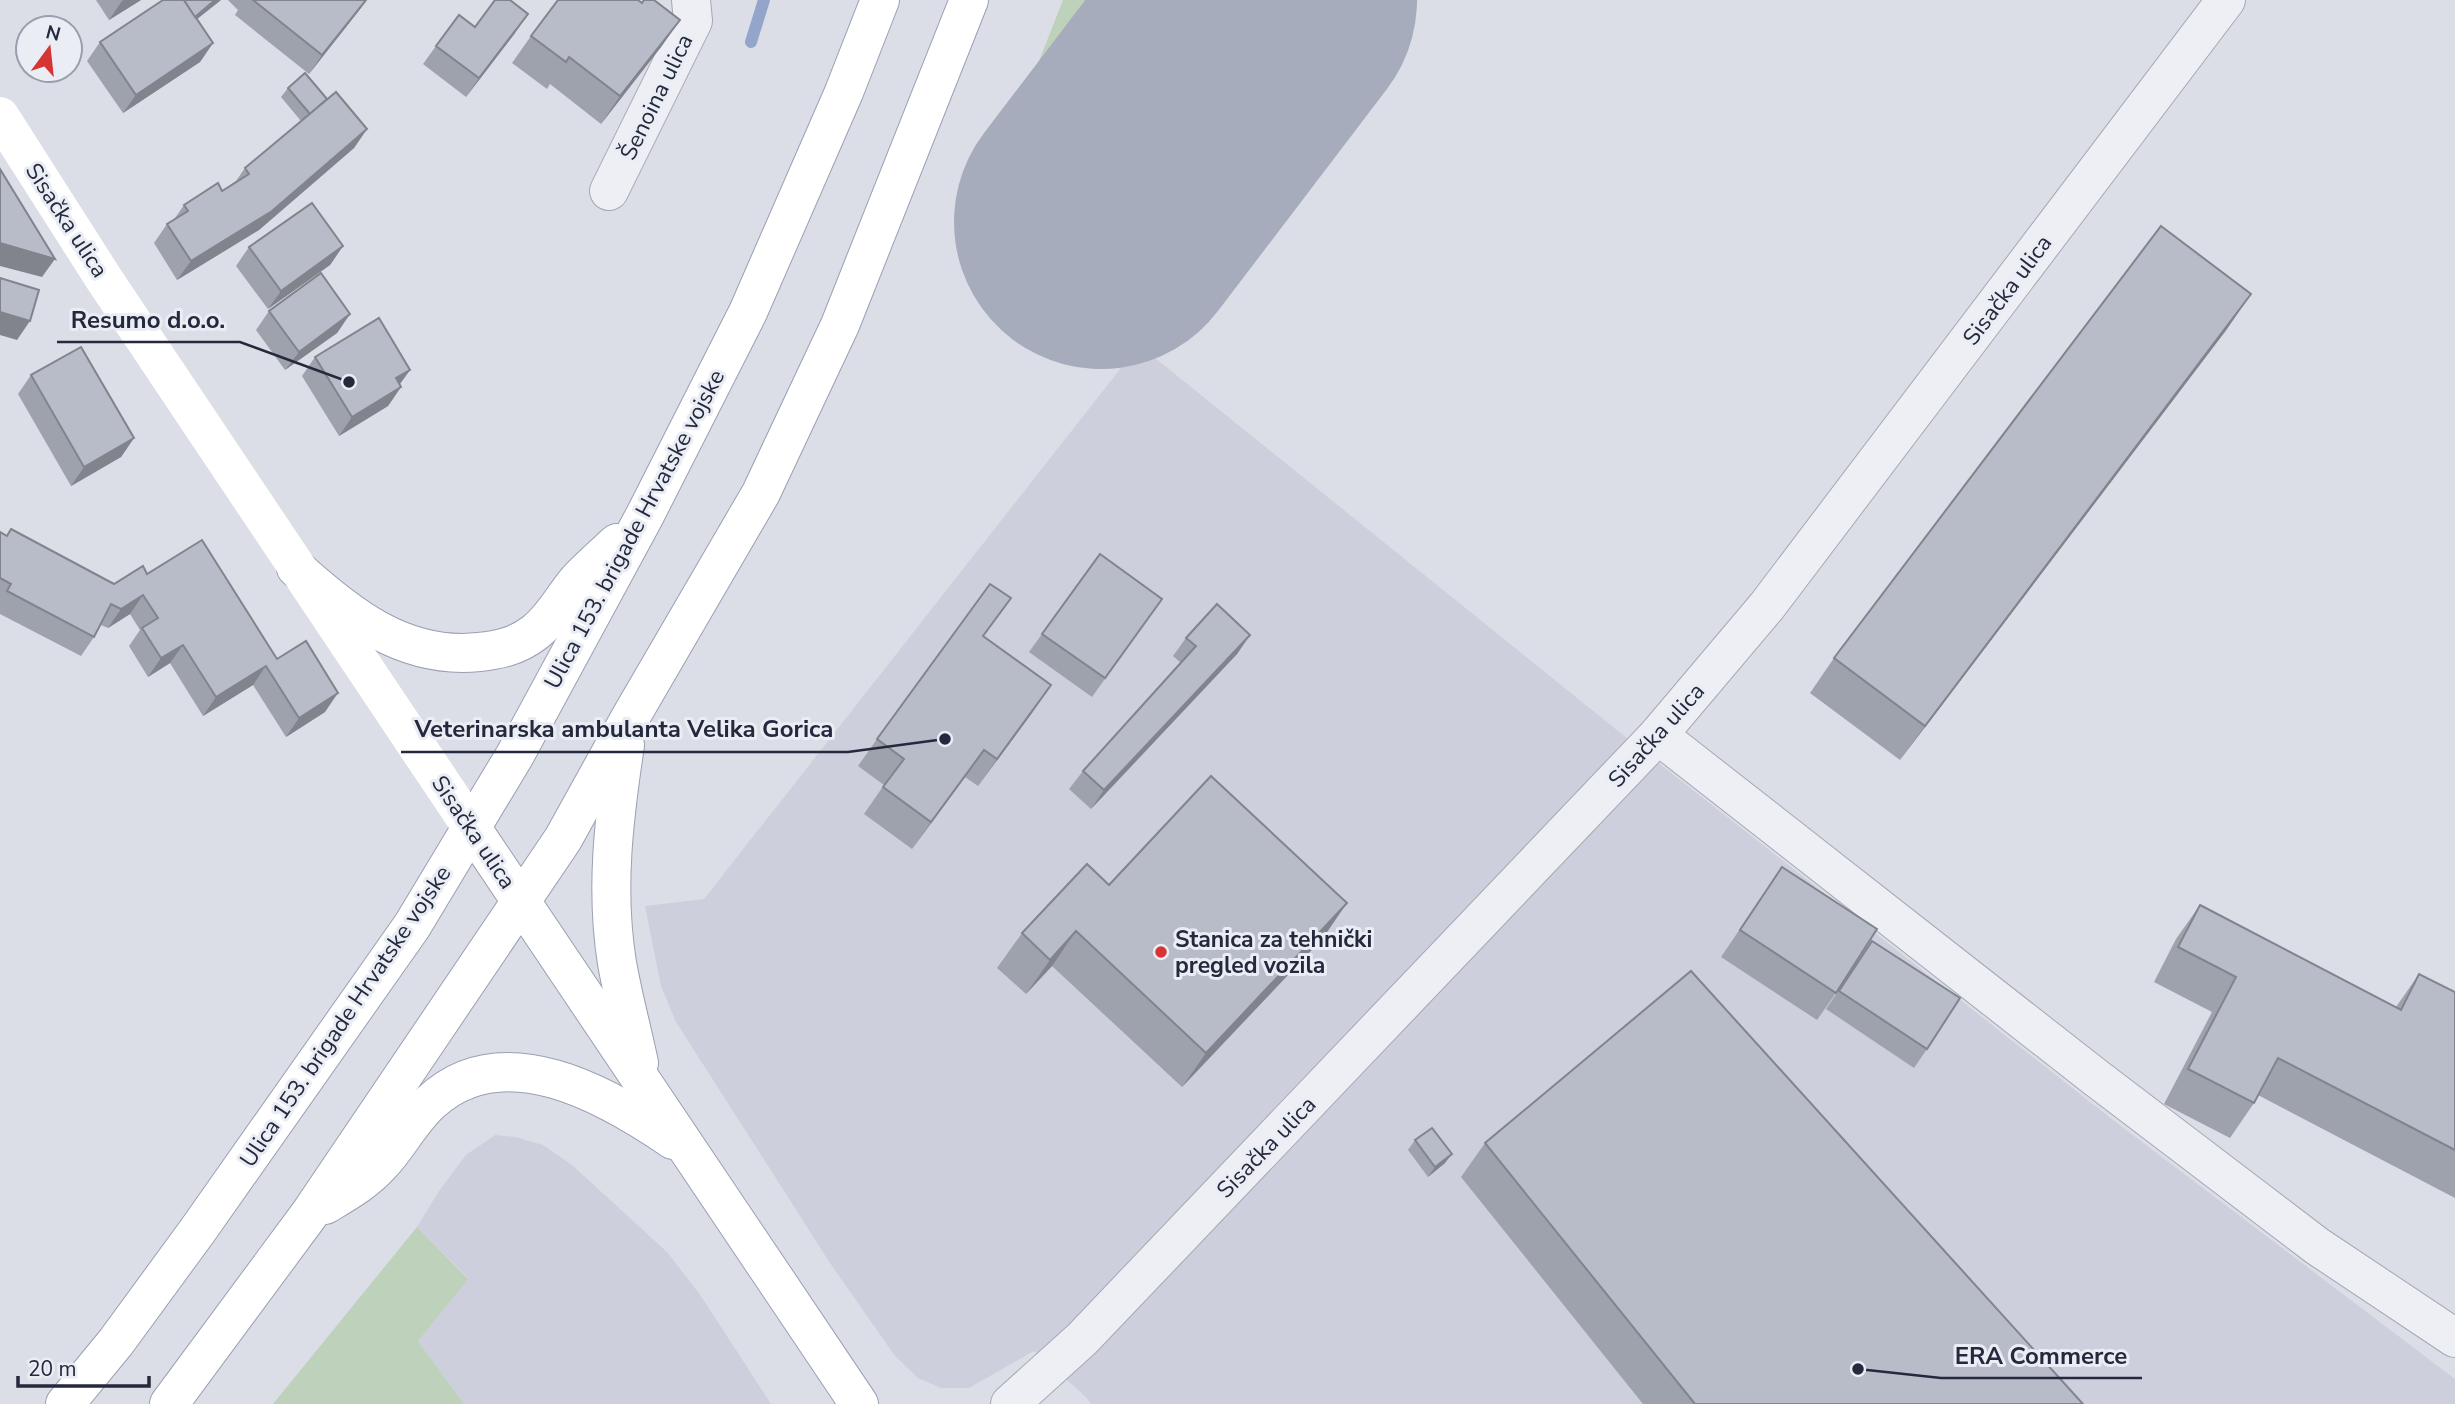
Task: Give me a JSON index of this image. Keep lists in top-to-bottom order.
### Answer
{
  "streets": {
    "main road": ["Sisačka ulica", "Ulica 153. brigade Hrvatske vojske"],
    "street": ["Šenoina ulica"]
  },
  "crossings": [
    ["Sisačka ulica", "Ulica 153. brigade Hrvatske vojske"]
  ],
  "places": [
    "Resumo d.o.o.",
    "Veterinarska ambulanta Velika Gorica",
    "Stanica za tehnički pregled vozila",
    "ERA Commerce"
  ],
  "scale_bar": "20 m",
  "north": "top"
}
